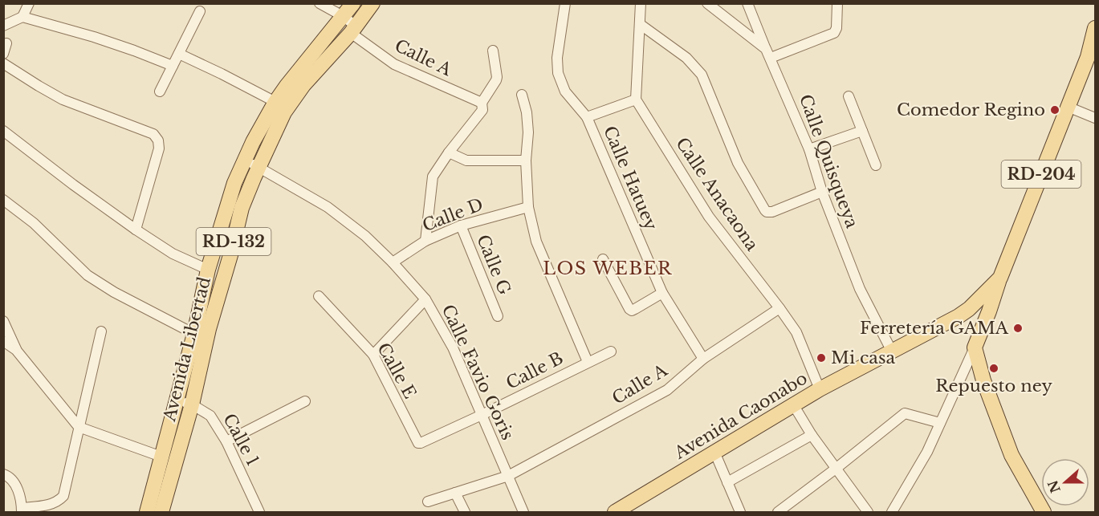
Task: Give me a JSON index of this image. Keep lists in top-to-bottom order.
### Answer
{
  "streets": {
    "main road": [
      "RD-204",
      "RD-132",
      "Avenida Libertad",
      "Avenida Caonabo"
    ],
    "street": [
      "Calle A",
      "Calle Quisqueya",
      "Calle Hatuey",
      "Calle Anacaona",
      "Calle D",
      "Calle G",
      "Calle E",
      "Calle B",
      "Calle Favio Goris",
      "Calle 1"
    ]
  },
  "crossings": [
    ["Calle A", "Calle Hatuey"],
    ["Calle A", "Calle Anacaona"],
    ["Calle A", "Avenida Libertad"],
    ["Calle A", "Calle Favio Goris"],
    ["Calle Quisqueya", "Avenida Caonabo"],
    ["RD-204", "Avenida Caonabo"],
    ["Calle Anacaona", "Avenida Caonabo"],
    ["Calle D", "Calle G"],
    ["Calle D", "Calle Favio Goris"],
    ["Avenida Libertad", "Calle Favio Goris"],
    ["Avenida Libertad", "Calle 1"],
    ["Calle E", "Calle B"],
    ["Calle B", "Calle Favio Goris"]
  ],
  "districts": ["LOS WEBER"],
  "places": [
    "Comedor Regino",
    "Ferretería GAMA",
    "Mi casa",
    "Repuesto ney"
  ],
  "north": "left"
}
